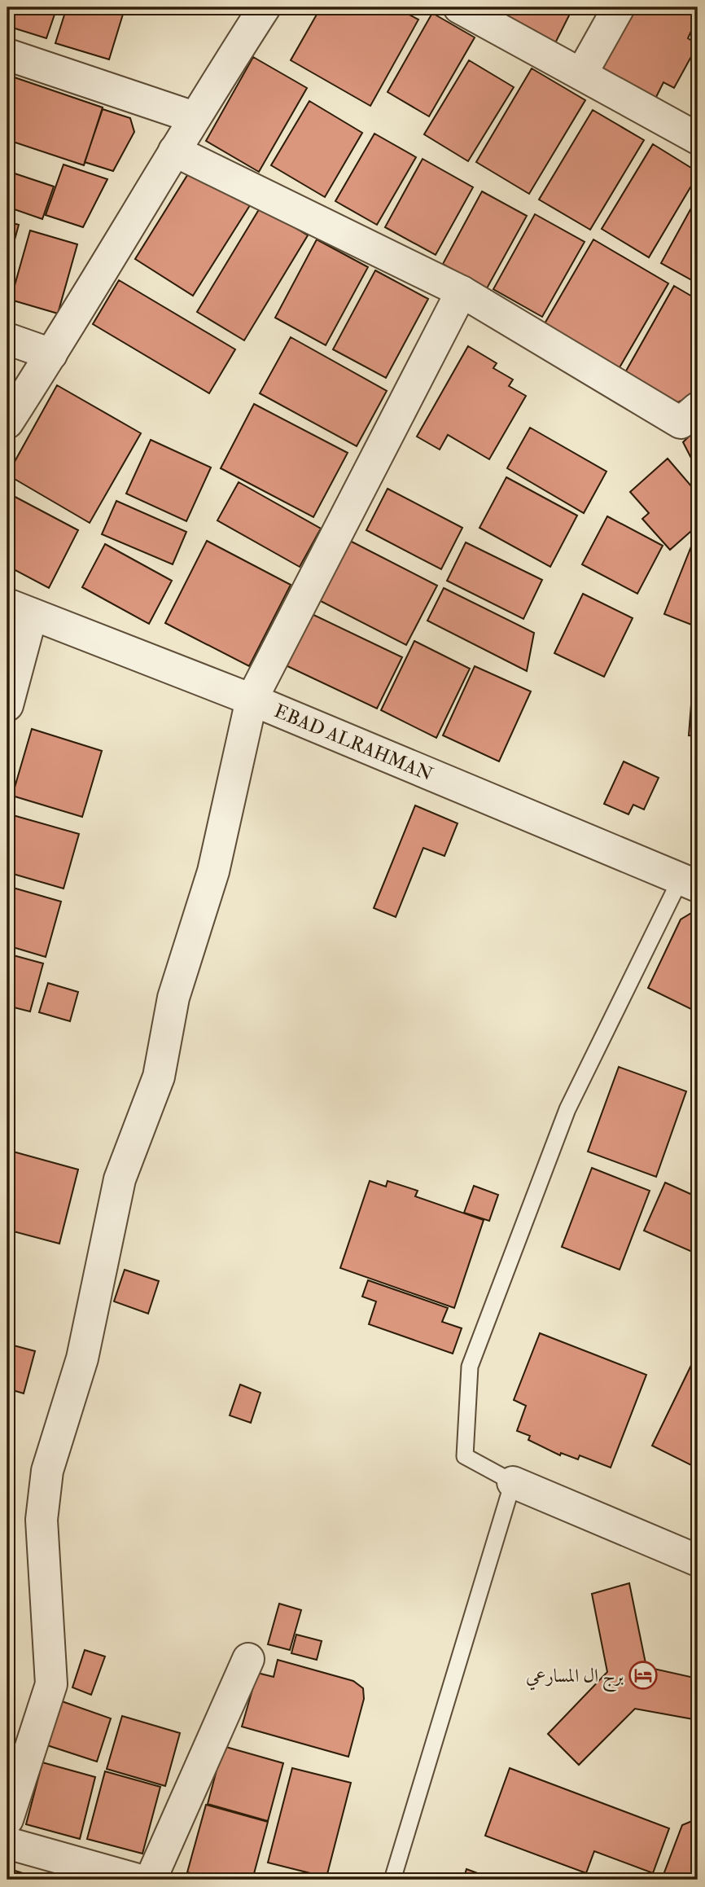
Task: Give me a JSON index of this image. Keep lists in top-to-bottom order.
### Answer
{
  "streets": {
    "street": ["EBAD ALRAHMAN"]
  },
  "places": {
    "hotel": ["برج ال المسارعي"]
  }
}
